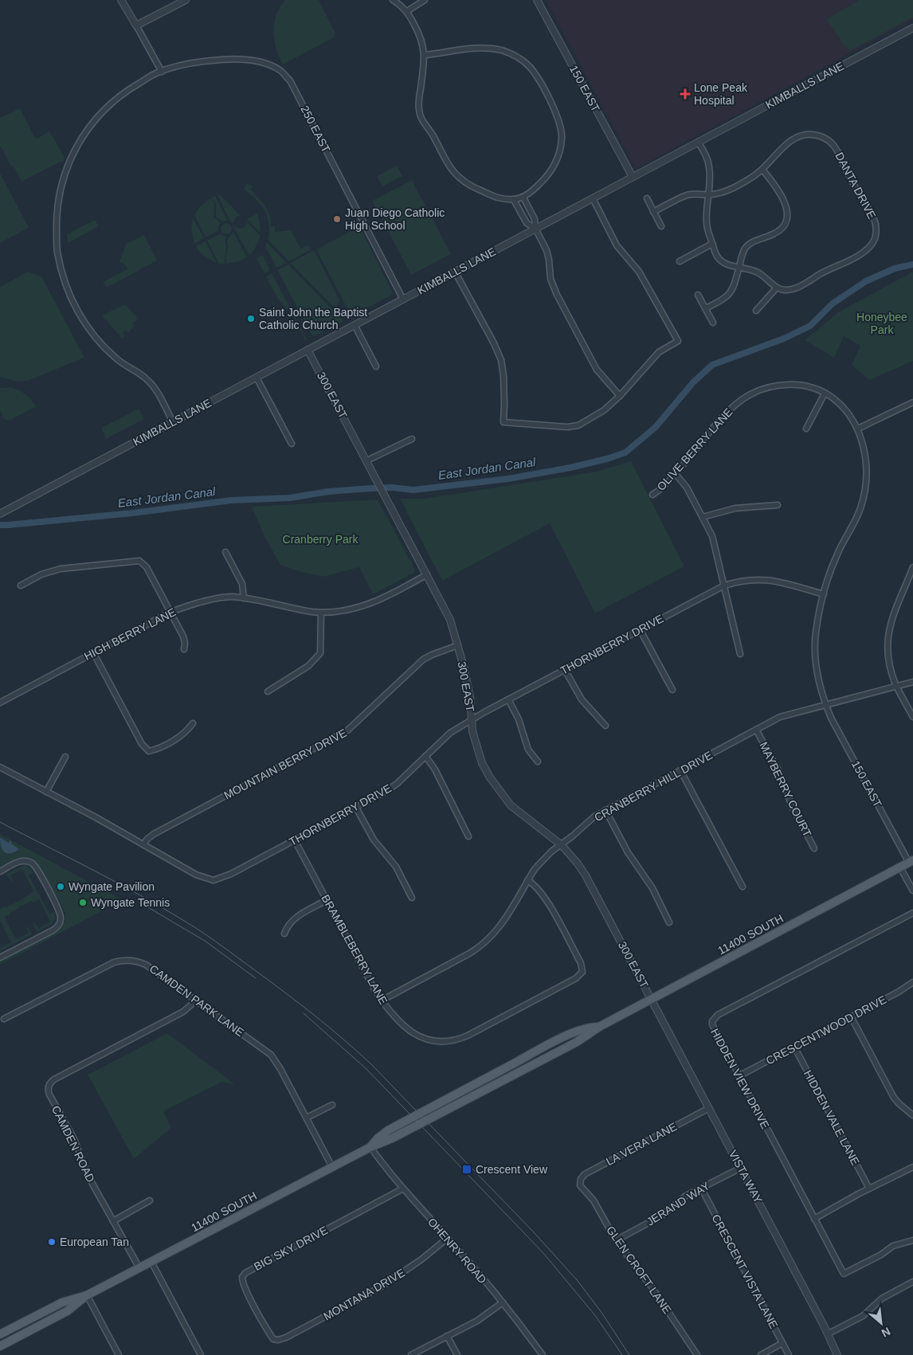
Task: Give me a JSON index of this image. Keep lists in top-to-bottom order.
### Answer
{
  "streets": {
    "main road": ["11400 SOUTH"],
    "street": [
      "KIMBALLS LANE",
      "150 EAST",
      "250 EAST",
      "DANTA DRIVE",
      "300 EAST",
      "OLIVE BERRY LANE",
      "HIGH BERRY LANE",
      "THORNBERRY DRIVE",
      "MOUNTAIN BERRY DRIVE",
      "CRANBERRY HILL DRIVE",
      "MAYBERRY COURT",
      "BRAMBLEBERRY LANE",
      "CAMDEN PARK LANE",
      "CRESCENTWOOD DRIVE",
      "HIDDEN VIEW DRIVE",
      "HIDDEN VALE LANE",
      "CAMDEN ROAD",
      "LA VERA LANE",
      "VISTA WAY",
      "JERAND WAY",
      "BIG SKY DRIVE",
      "OHENRY ROAD",
      "GLEN CROFT LANE",
      "CRESCENT VISTA LANE",
      "MONTANA DRIVE"
    ]
  },
  "crossings": [
    ["KIMBALLS LANE", "150 EAST"],
    ["KIMBALLS LANE", "250 EAST"],
    ["KIMBALLS LANE", "300 EAST"],
    ["150 EAST", "OLIVE BERRY LANE"],
    ["150 EAST", "CRANBERRY HILL DRIVE"],
    ["150 EAST", "11400 SOUTH"],
    ["300 EAST", "HIGH BERRY LANE"],
    ["300 EAST", "THORNBERRY DRIVE"],
    ["300 EAST", "MOUNTAIN BERRY DRIVE"],
    ["300 EAST", "CRANBERRY HILL DRIVE"],
    ["300 EAST", "11400 SOUTH"],
    ["300 EAST", "VISTA WAY"],
    ["OLIVE BERRY LANE", "THORNBERRY DRIVE"],
    ["OLIVE BERRY LANE", "CRANBERRY HILL DRIVE"],
    ["THORNBERRY DRIVE", "MOUNTAIN BERRY DRIVE"],
    ["THORNBERRY DRIVE", "BRAMBLEBERRY LANE"],
    ["CRANBERRY HILL DRIVE", "MAYBERRY COURT"],
    ["CRANBERRY HILL DRIVE", "BRAMBLEBERRY LANE"],
    ["11400 SOUTH", "CAMDEN PARK LANE"],
    ["11400 SOUTH", "CAMDEN ROAD"],
    ["11400 SOUTH", "VISTA WAY"],
    ["11400 SOUTH", "OHENRY ROAD"],
    ["CAMDEN PARK LANE", "CAMDEN ROAD"],
    ["CRESCENTWOOD DRIVE", "HIDDEN VIEW DRIVE"],
    ["CRESCENTWOOD DRIVE", "HIDDEN VALE LANE"],
    ["LA VERA LANE", "VISTA WAY"],
    ["LA VERA LANE", "GLEN CROFT LANE"],
    ["VISTA WAY", "JERAND WAY"],
    ["JERAND WAY", "GLEN CROFT LANE"],
    ["JERAND WAY", "CRESCENT VISTA LANE"],
    ["BIG SKY DRIVE", "OHENRY ROAD"],
    ["BIG SKY DRIVE", "MONTANA DRIVE"],
    ["OHENRY ROAD", "MONTANA DRIVE"]
  ],
  "water": ["East Jordan Canal"],
  "parks": ["Honeybee Park", "Cranberry Park"],
  "places": {
    "health": ["Lone Peak Hospital"],
    "other": [
      "Juan Diego Catholic High School",
      "Saint John the Baptist Catholic Church",
      "Wyngate Pavilion",
      "Wyngate Tennis",
      "European Tan"
    ],
    "transit": ["Crescent View"]
  },
  "north": "bottom right"
}
